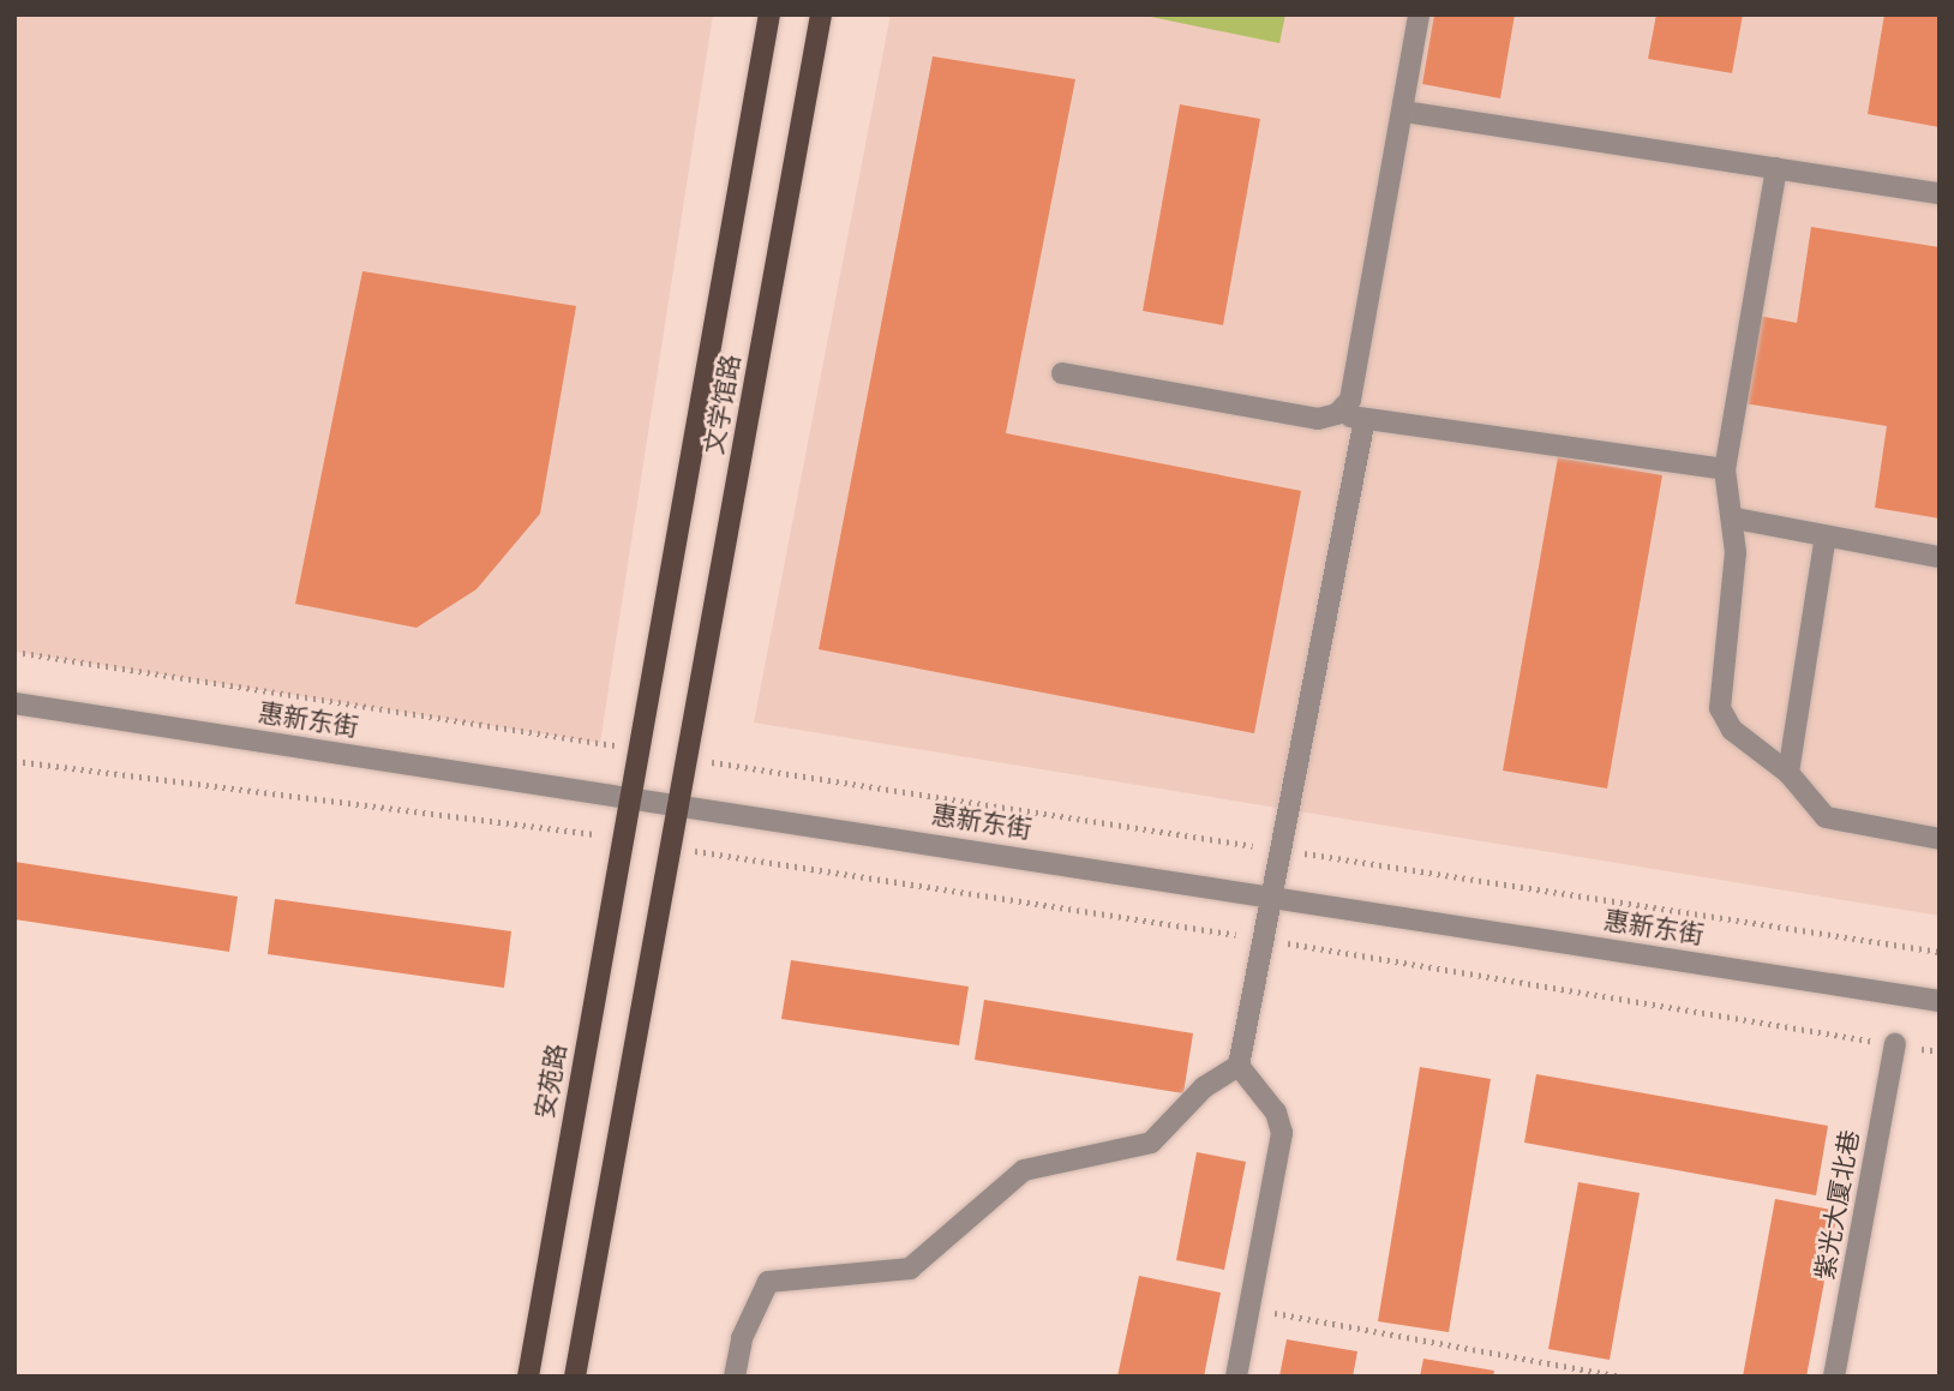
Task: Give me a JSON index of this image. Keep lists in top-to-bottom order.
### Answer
{
  "streets": {
    "main road": ["文学馆路", "安苑路"],
    "street": ["惠新东街", "紫光大厦北巷"]
  },
  "crossings": [
    ["文学馆路", "惠新东街"],
    ["文学馆路", "安苑路"],
    ["惠新东街", "安苑路"]
  ]
}
